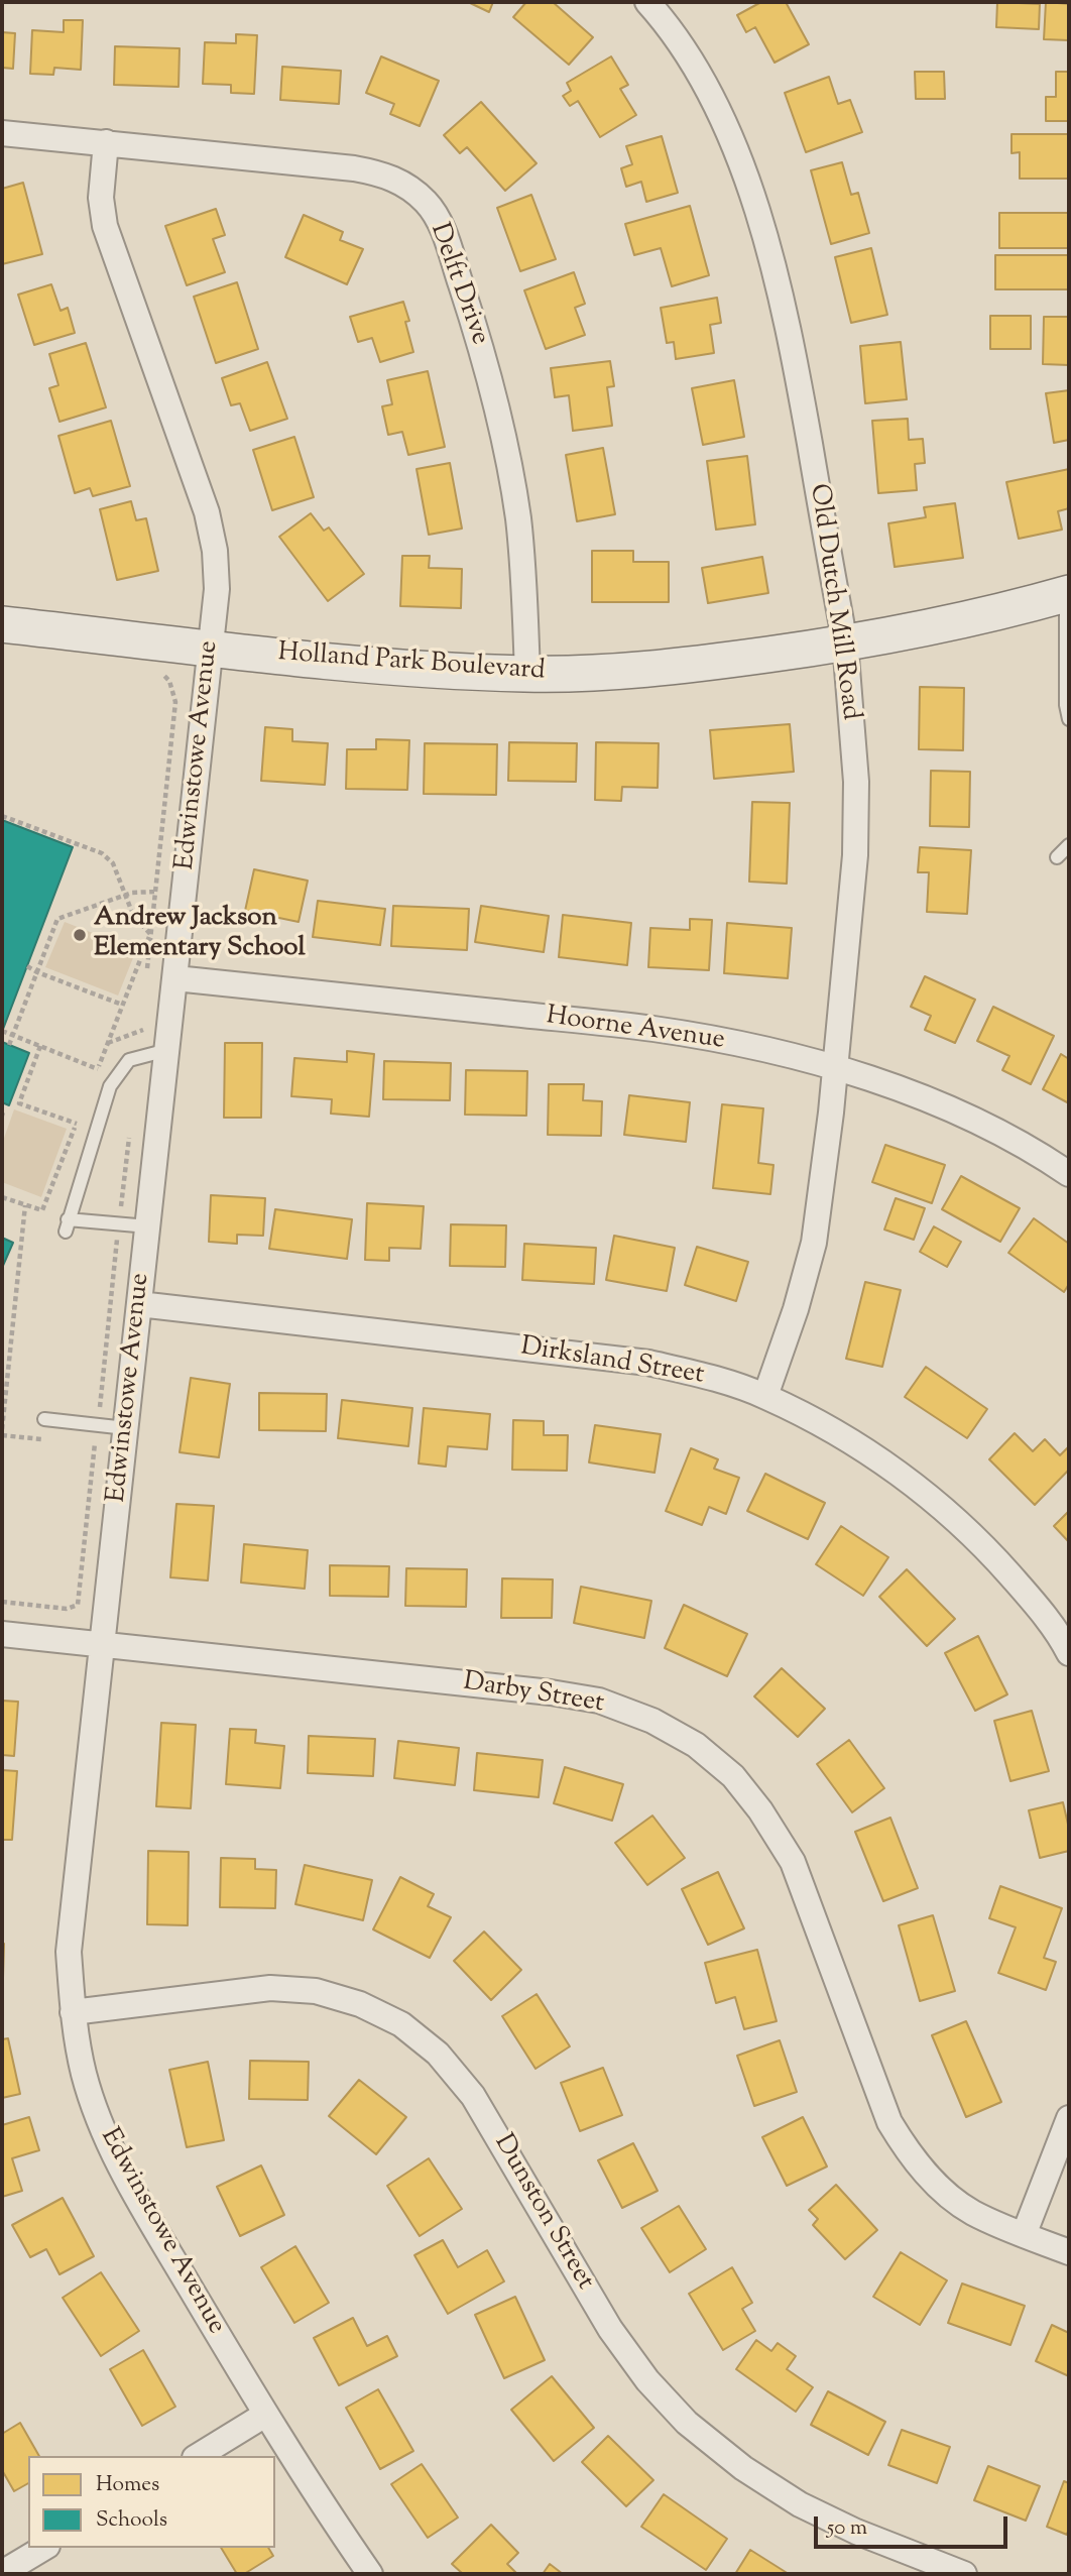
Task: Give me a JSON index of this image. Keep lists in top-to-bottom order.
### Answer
{
  "streets": {
    "street": [
      "Delft Drive",
      "Old Dutch Mill Road",
      "Holland Park Boulevard",
      "Edwinstowe Avenue",
      "Hoorne Avenue",
      "Dirksland Street",
      "Darby Street",
      "Dunston Street"
    ]
  },
  "crossings": [
    ["Delft Drive", "Holland Park Boulevard"],
    ["Delft Drive", "Edwinstowe Avenue"],
    ["Old Dutch Mill Road", "Holland Park Boulevard"],
    ["Old Dutch Mill Road", "Hoorne Avenue"],
    ["Old Dutch Mill Road", "Dirksland Street"],
    ["Holland Park Boulevard", "Edwinstowe Avenue"],
    ["Edwinstowe Avenue", "Hoorne Avenue"],
    ["Edwinstowe Avenue", "Dirksland Street"],
    ["Edwinstowe Avenue", "Darby Street"],
    ["Edwinstowe Avenue", "Dunston Street"]
  ],
  "places": ["Andrew Jackson Elementary School"],
  "legend": ["Homes", "Schools"],
  "scale_bar": "50 m"
}
